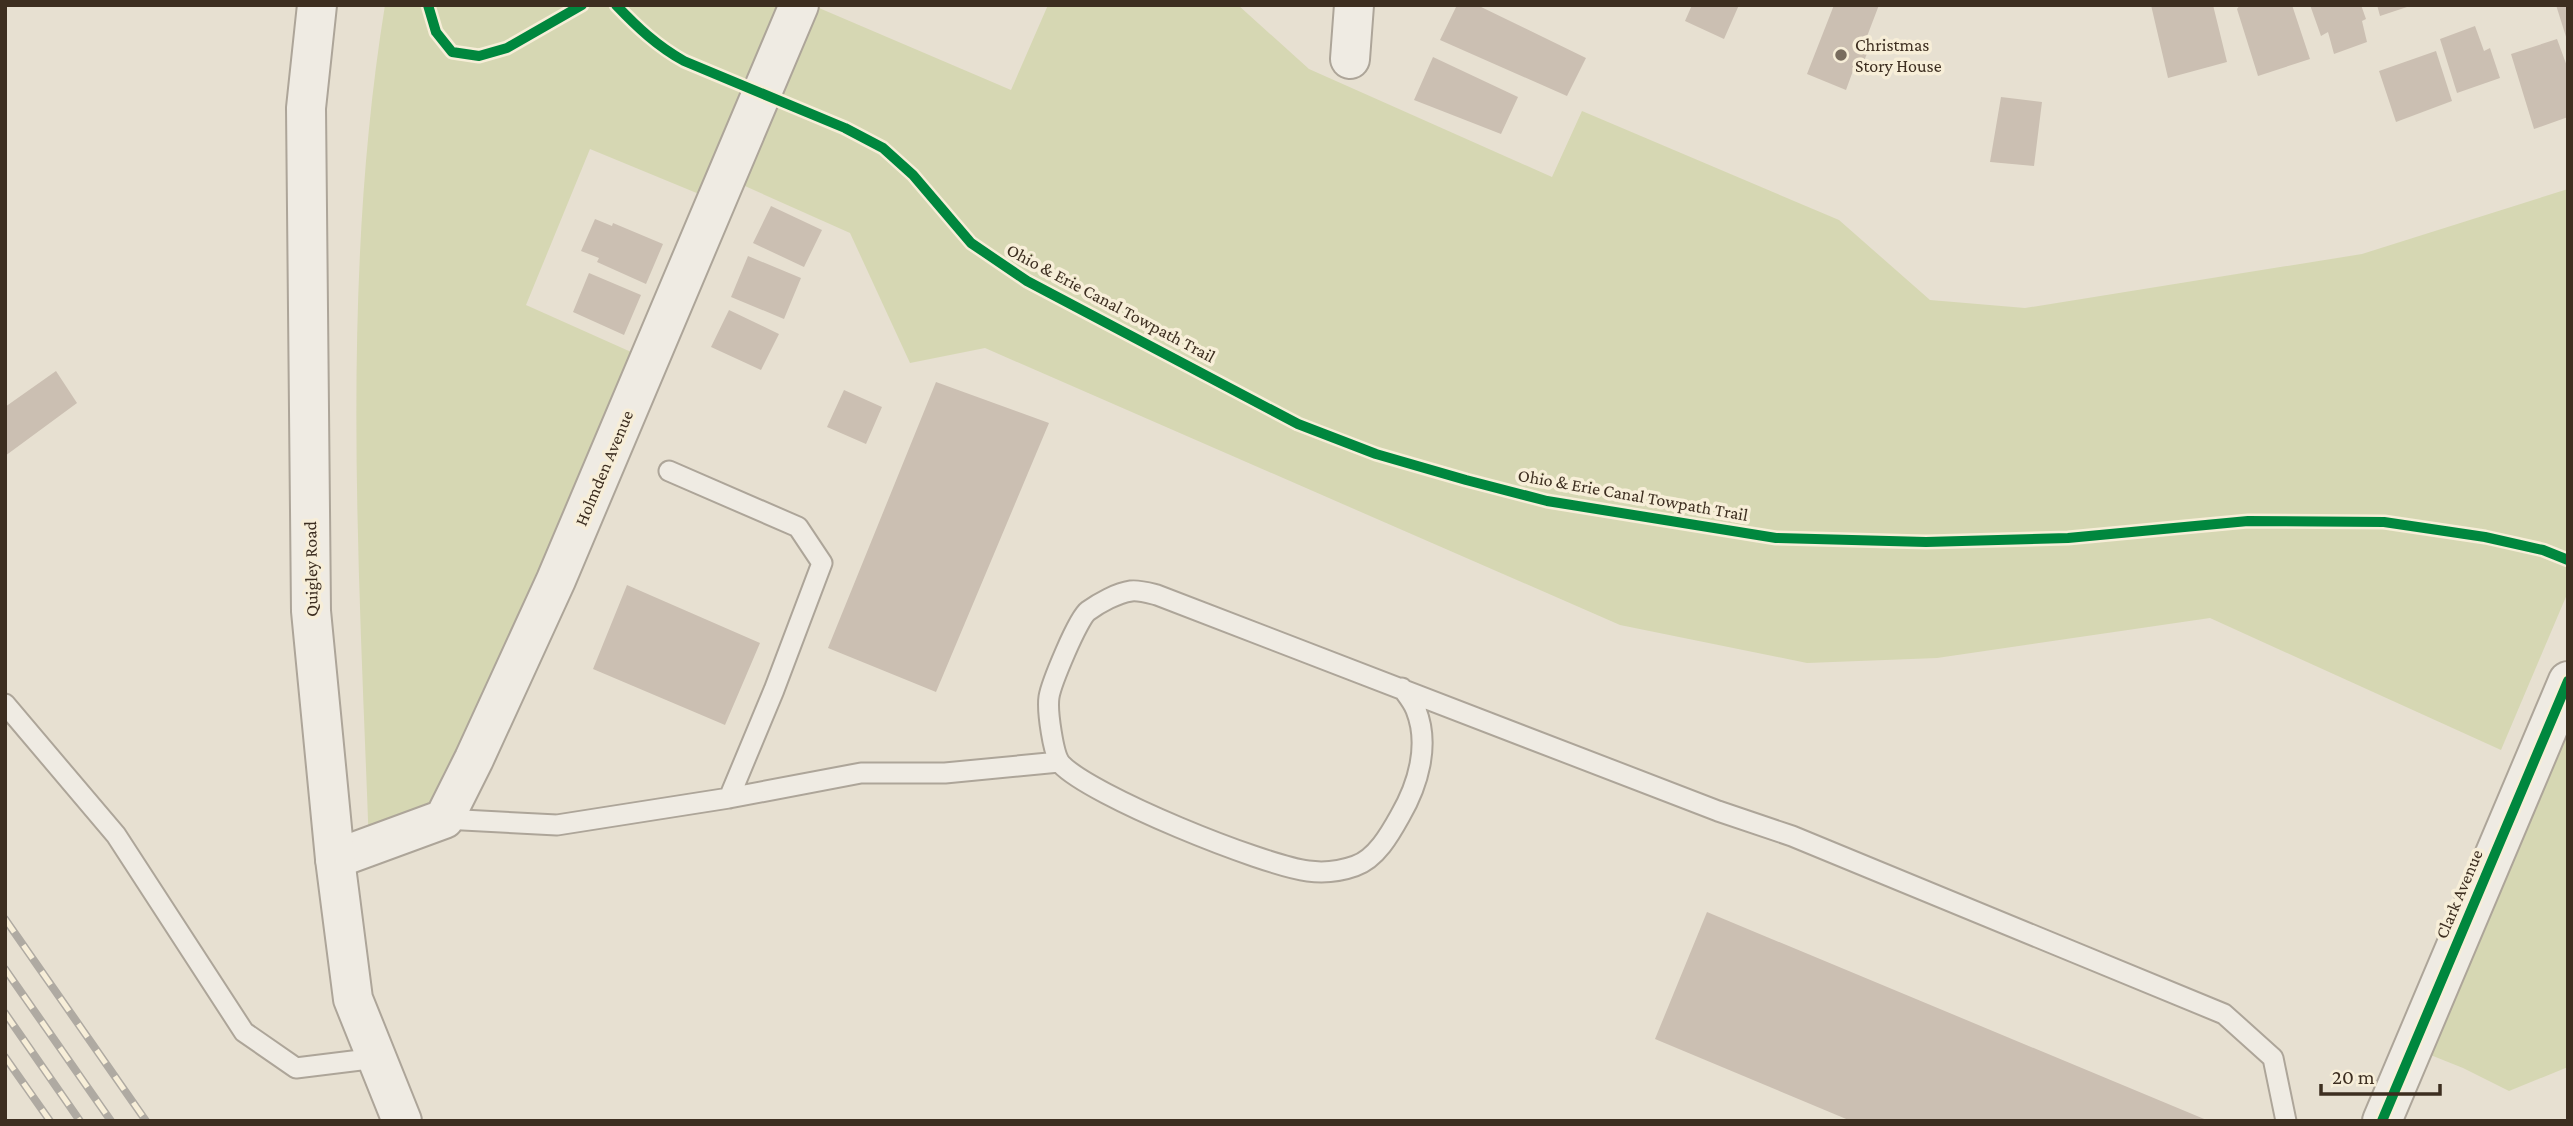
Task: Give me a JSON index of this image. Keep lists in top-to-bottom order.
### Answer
{
  "streets": {
    "street": ["Holmden Avenue", "Quigley Road", "Clark Avenue"],
    "cycle path": ["Ohio & Erie Canal Towpath Trail"]
  },
  "places": ["Christmas Story House"],
  "scale_bar": "20 m"
}
